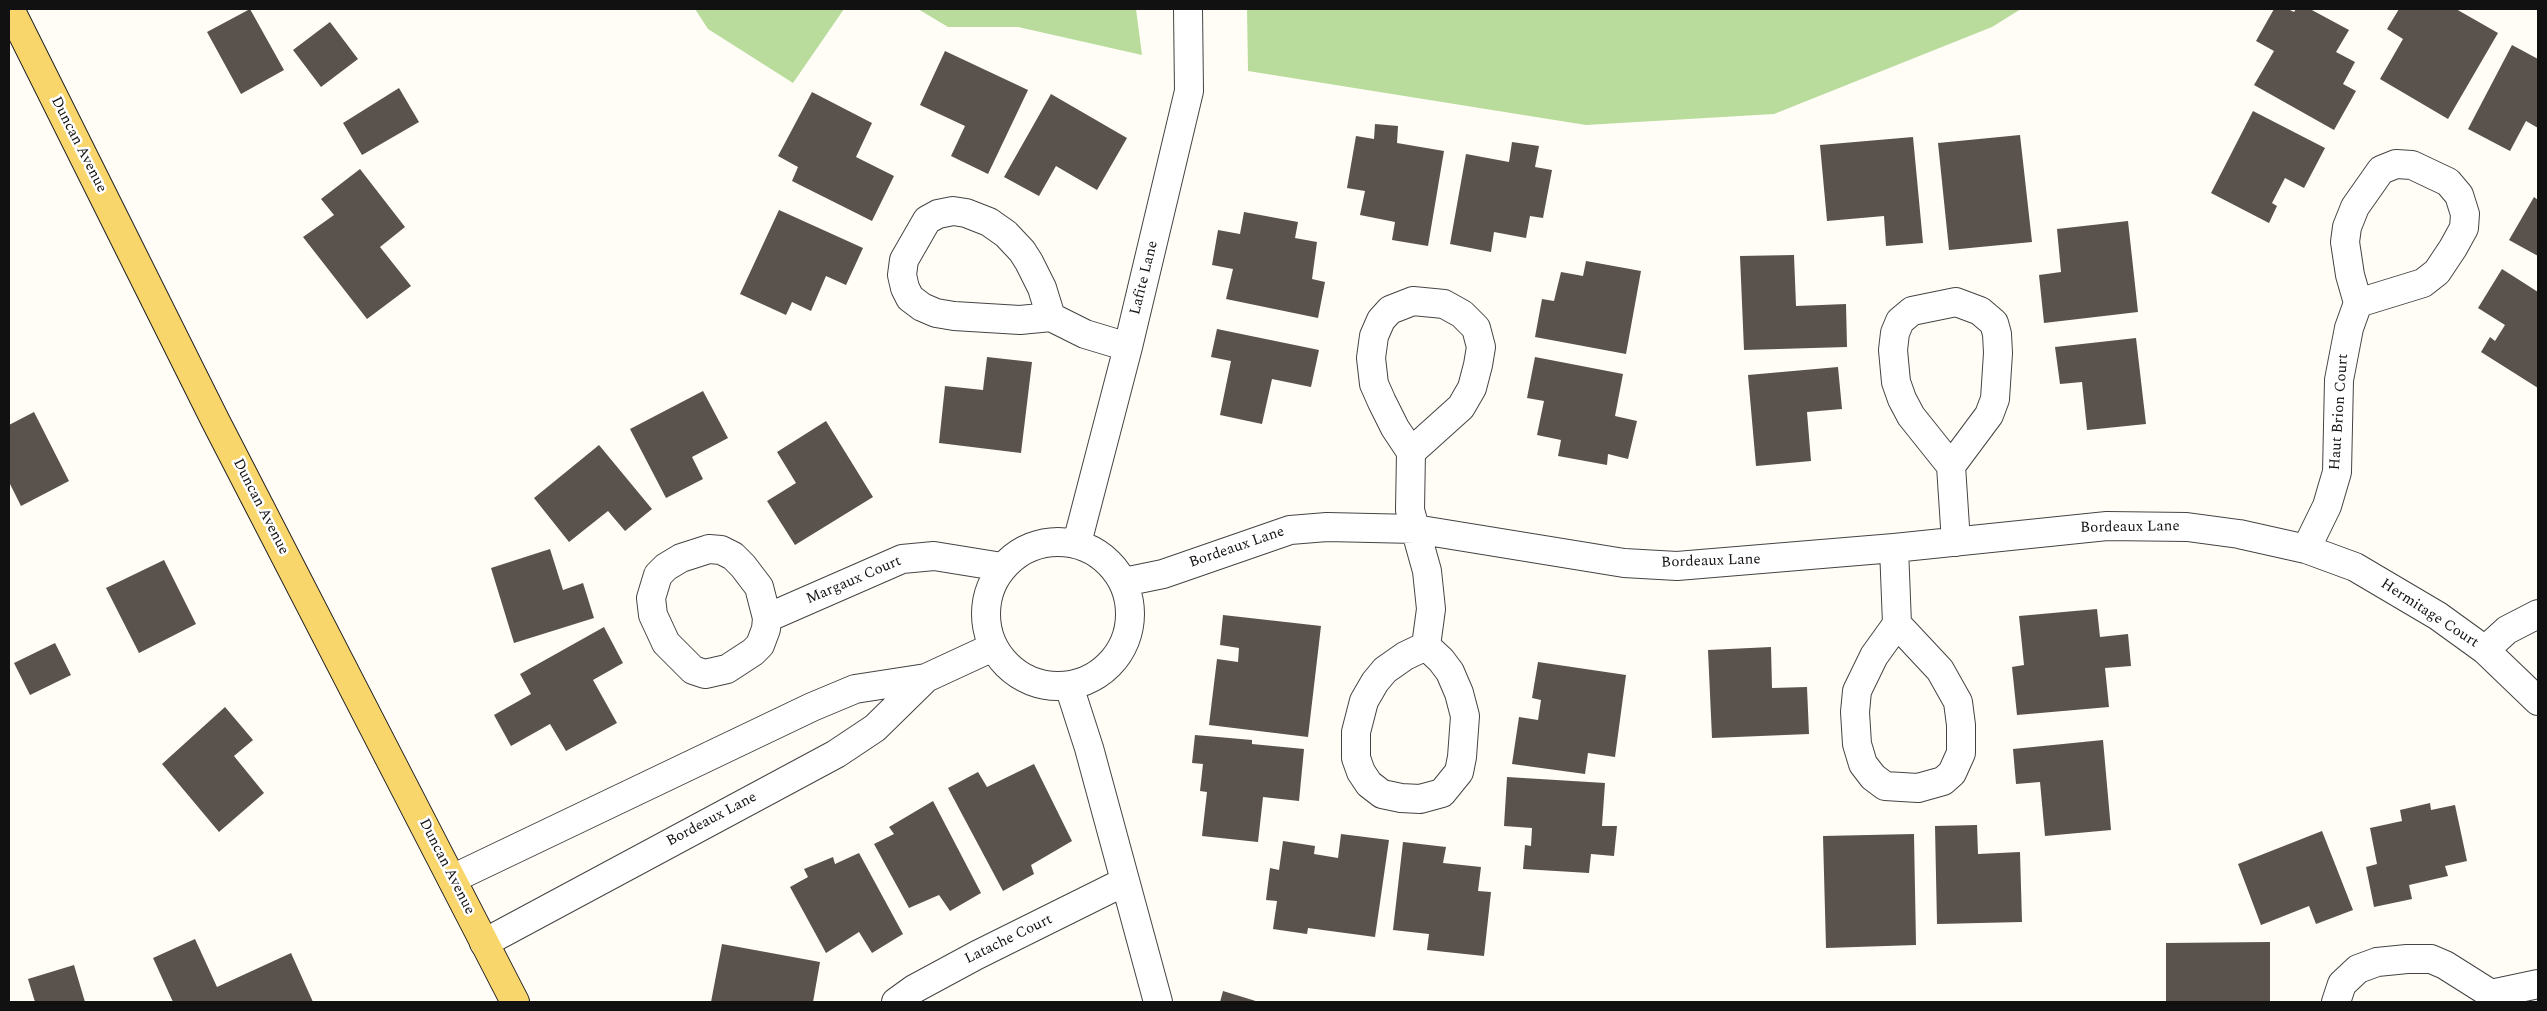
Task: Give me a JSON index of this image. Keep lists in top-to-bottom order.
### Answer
{
  "streets": {
    "main road": ["Duncan Avenue"],
    "street": [
      "Lafite Lane",
      "Haut Brion Court",
      "Bordeaux Lane",
      "Margaux Court",
      "Hermitage Court",
      "Latache Court"
    ]
  },
  "crossings": [
    ["Duncan Avenue", "Bordeaux Lane"],
    ["Lafite Lane", "Bordeaux Lane"],
    ["Lafite Lane", "Margaux Court"],
    ["Haut Brion Court", "Bordeaux Lane"],
    ["Haut Brion Court", "Hermitage Court"],
    ["Bordeaux Lane", "Margaux Court"],
    ["Bordeaux Lane", "Hermitage Court"]
  ]
}
